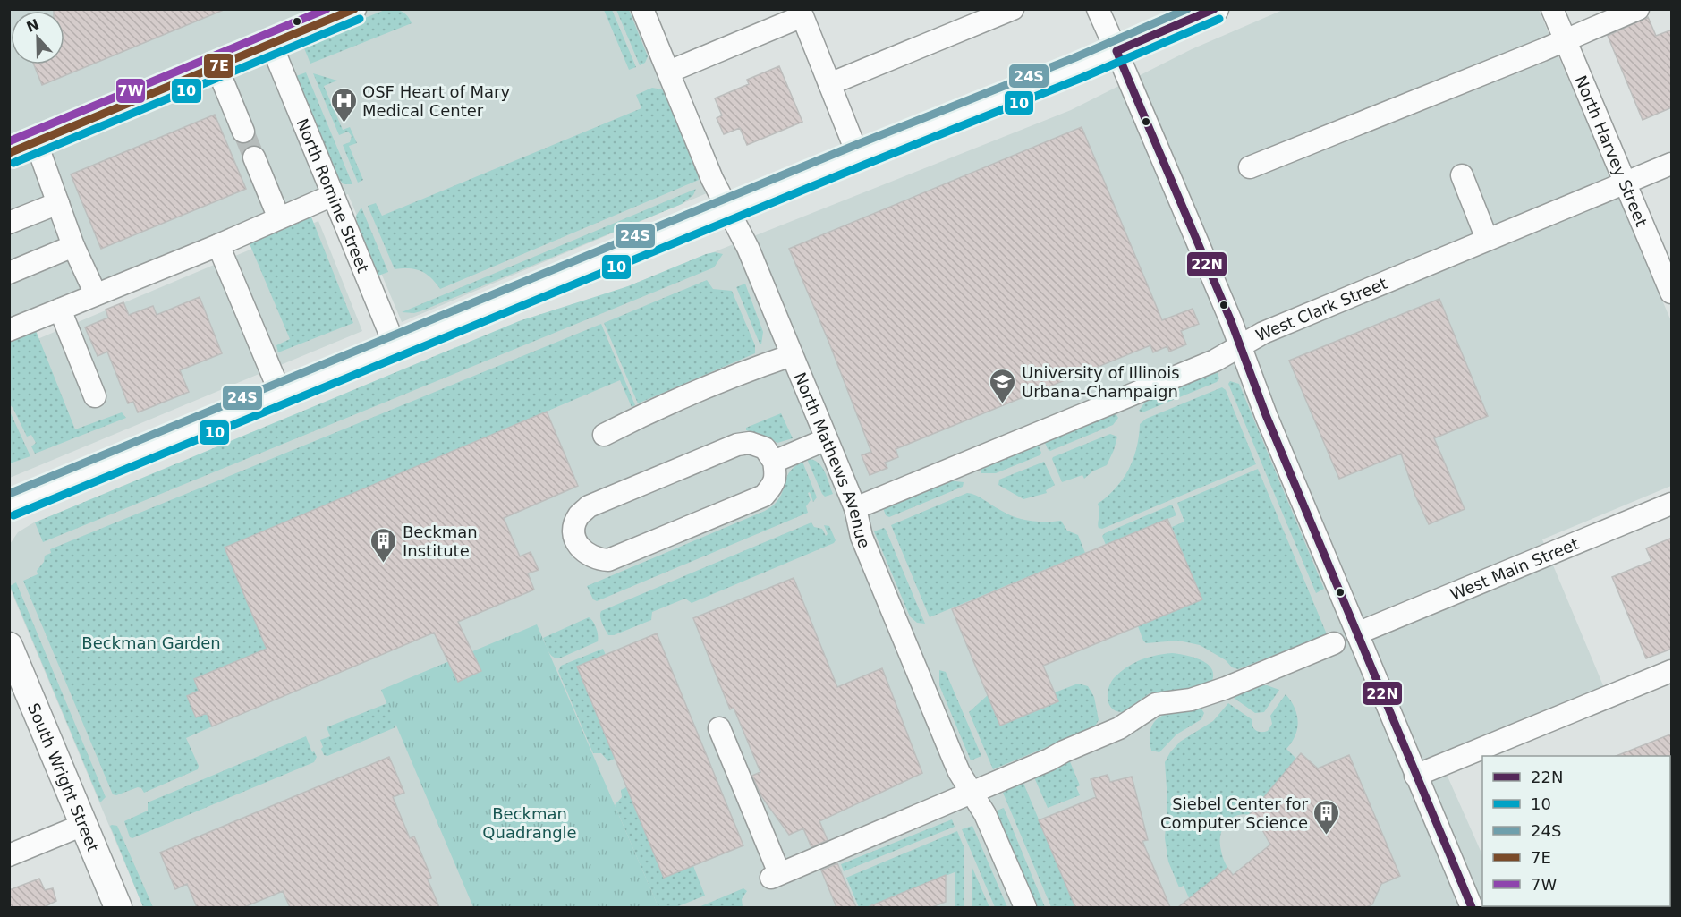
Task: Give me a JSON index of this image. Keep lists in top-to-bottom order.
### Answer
{
  "streets": {
    "main road": ["South Wright Street"],
    "street": [
      "North Harvey Street",
      "North Romine Street",
      "West Clark Street",
      "North Mathews Avenue",
      "West Main Street"
    ]
  },
  "crossings": [
    ["North Harvey Street", "West Clark Street"],
    ["West Clark Street", "North Mathews Avenue"]
  ],
  "parks": ["Beckman Garden", "Beckman Quadrangle"],
  "places": {
    "hospital": ["OSF Heart of Mary Medical Center"],
    "school or university": ["University of Illinois Urbana-Champaign"],
    "building": ["Beckman Institute", "Siebel Center for Computer Science"]
  },
  "lines": [
    "transit line 22N",
    "transit line 24S",
    "transit line 7E",
    "transit line 7W",
    "transit line 10"
  ],
  "legend": [
    "22N",
    "10",
    "24S",
    "7E",
    "7W"
  ],
  "north": "top"
}
